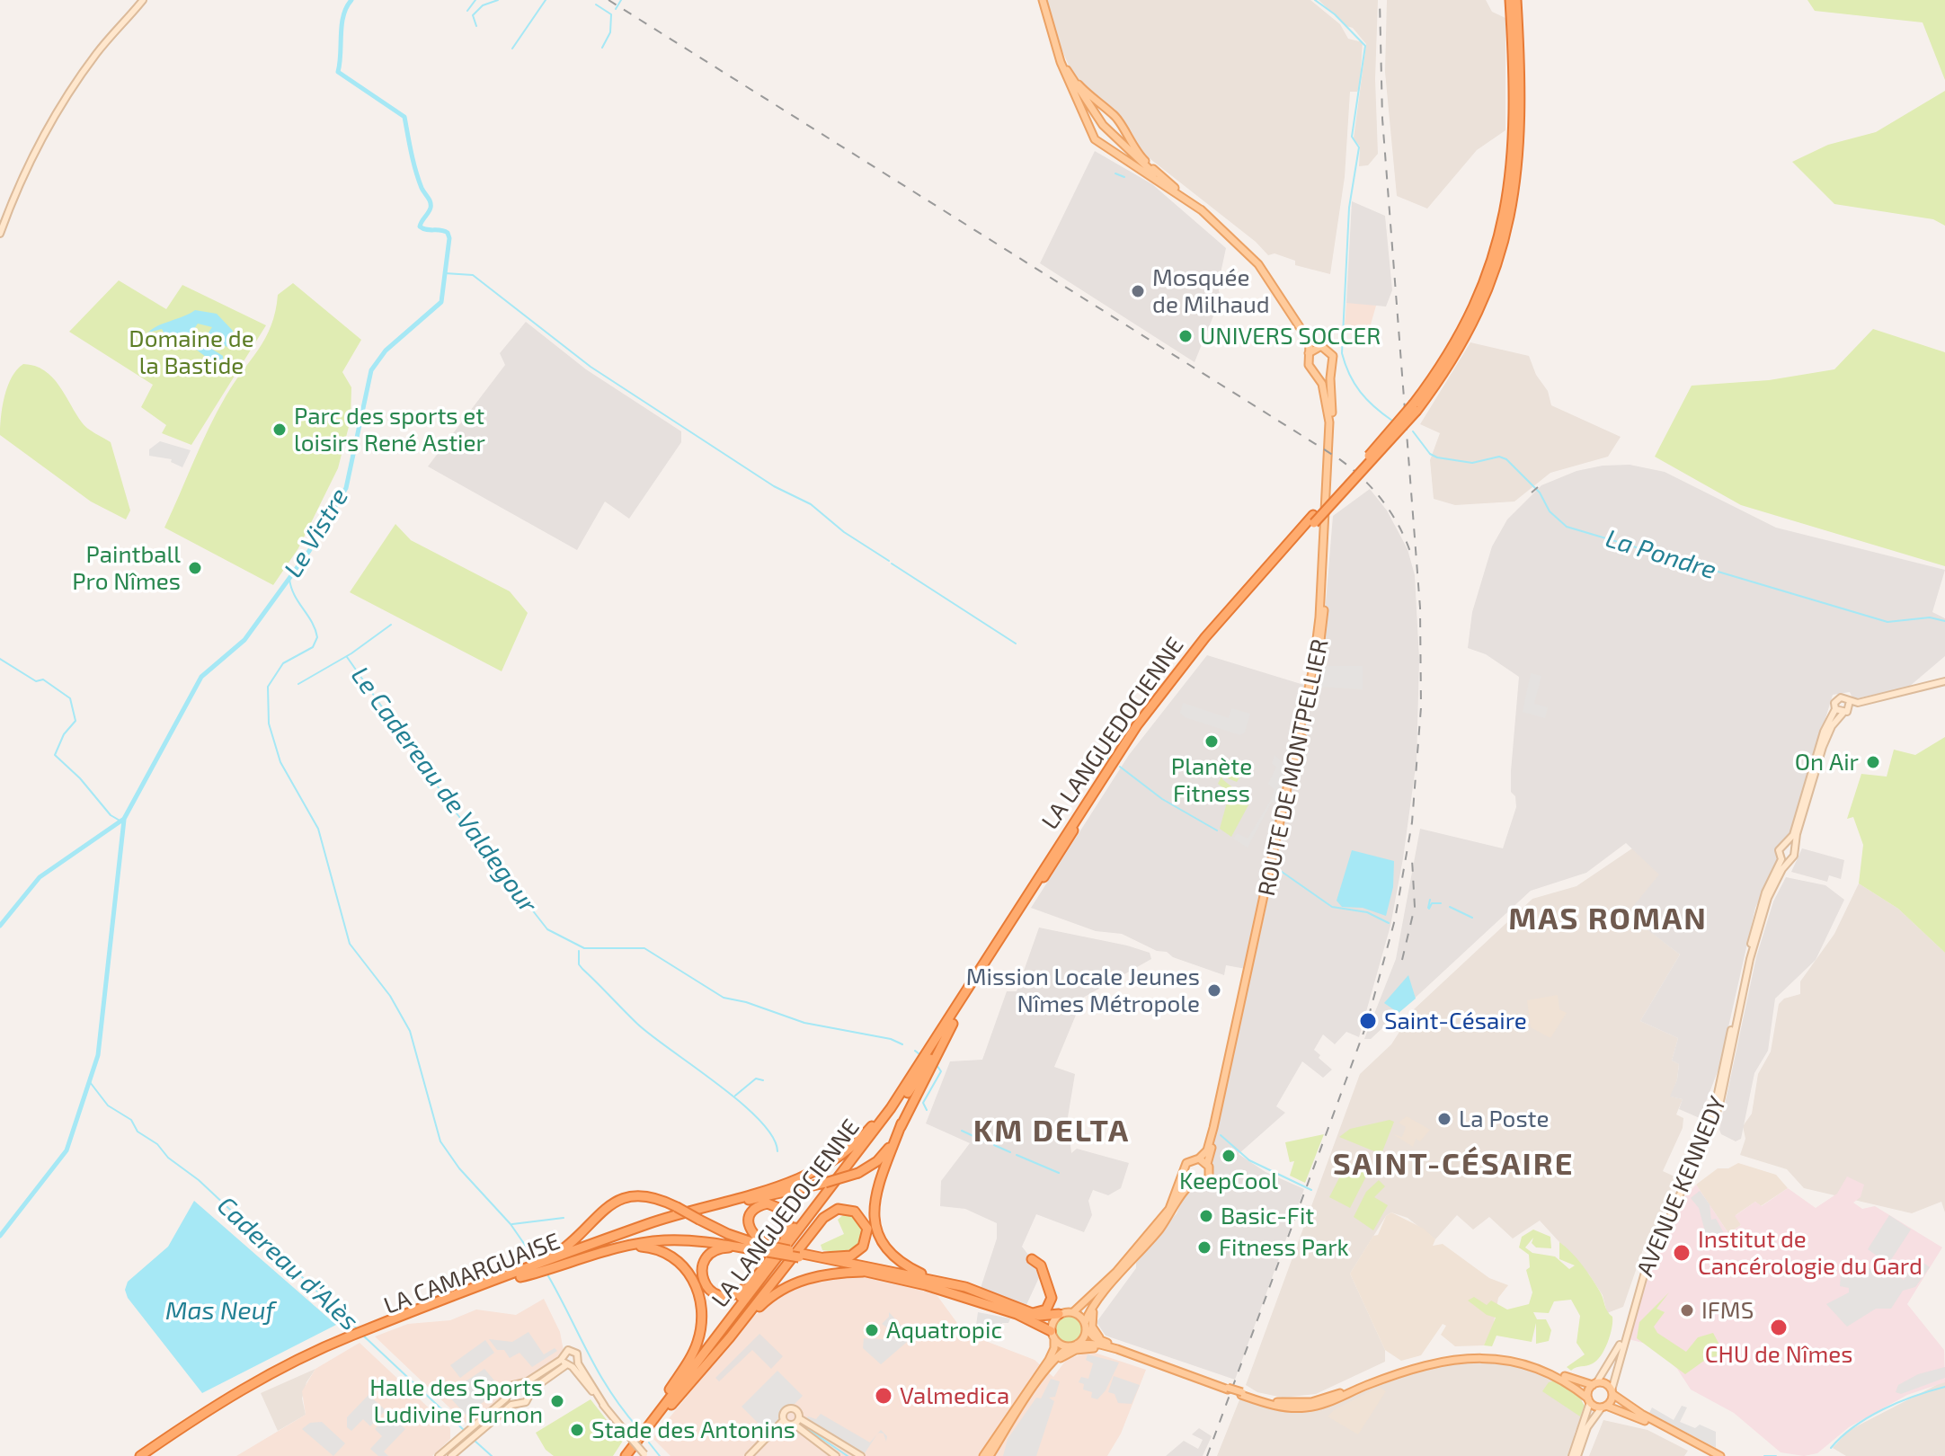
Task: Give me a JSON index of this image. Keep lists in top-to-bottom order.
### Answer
{
  "streets": {
    "highway": ["LA LANGUEDOCIENNE", "LA CAMARGUAISE"],
    "main road": ["ROUTE DE MONTPELLIER", "AVENUE KENNEDY"]
  },
  "districts": ["MAS ROMAN", "KM DELTA", "SAINT-CÉSAIRE"],
  "water": [
    "Le Vistre",
    "La Pondre",
    "Le Cadereau de Valdegour",
    "Cadereau d'Alès",
    "Mas Neuf"
  ],
  "parks": ["Domaine de la Bastide"],
  "places": [
    "Mosquée de Milhaud",
    "UNIVERS SOCCER",
    "Parc des sports et loisirs René Astier",
    "Paintball Pro Nîmes",
    "Planète Fitness",
    "On Air",
    "Mission Locale Jeunes Nîmes Métropole",
    "Saint-Césaire",
    "La Poste",
    "KeepCool",
    "Basic-Fit",
    "Fitness Park",
    "Institut de Cancérologie du Gard",
    "IFMS",
    "CHU de Nîmes",
    "Aquatropic",
    "Valmedica",
    "Halle des Sports Ludivine Furnon",
    "Stade des Antonins"
  ]
}
